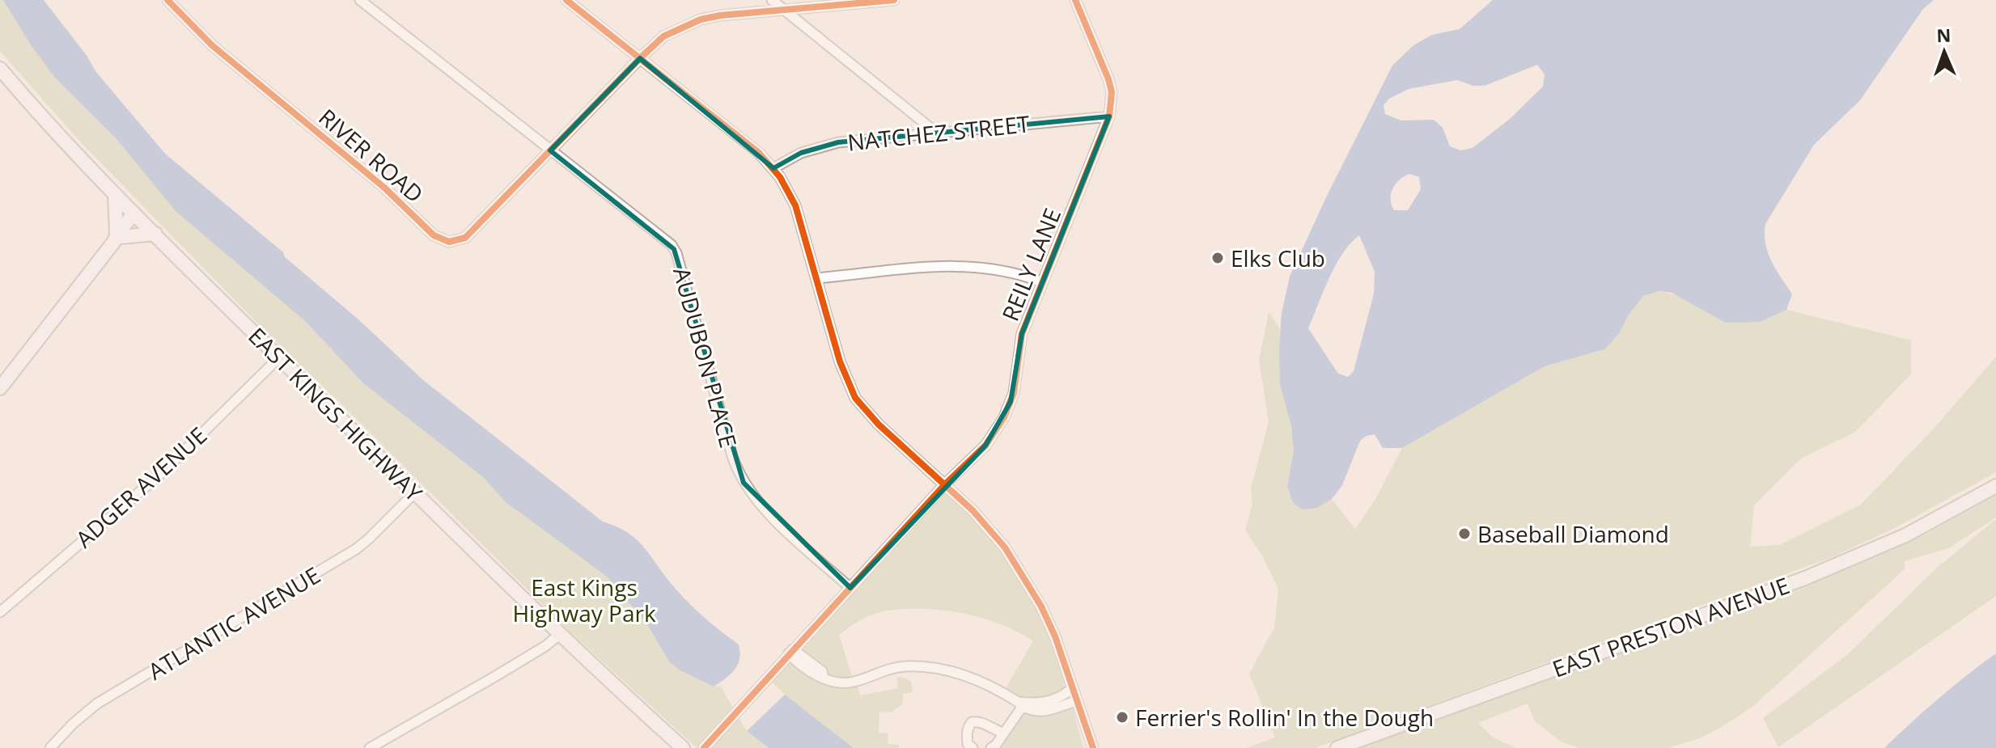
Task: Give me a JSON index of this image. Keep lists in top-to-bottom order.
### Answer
{
  "streets": {
    "main road": ["EAST KINGS HIGHWAY", "EAST PRESTON AVENUE"],
    "street": [
      "NATCHEZ STREET",
      "RIVER ROAD",
      "REILY LANE",
      "AUDUBON PLACE",
      "ADGER AVENUE",
      "ATLANTIC AVENUE"
    ]
  },
  "crossings": [
    ["NATCHEZ STREET", "REILY LANE"],
    ["RIVER ROAD", "AUDUBON PLACE"],
    ["REILY LANE", "AUDUBON PLACE"],
    ["EAST KINGS HIGHWAY", "ADGER AVENUE"],
    ["EAST KINGS HIGHWAY", "ATLANTIC AVENUE"]
  ],
  "parks": ["East Kings Highway Park"],
  "places": ["Elks Club", "Baseball Diamond", "Ferrier's Rollin' In the Dough"],
  "north": "top"
}
